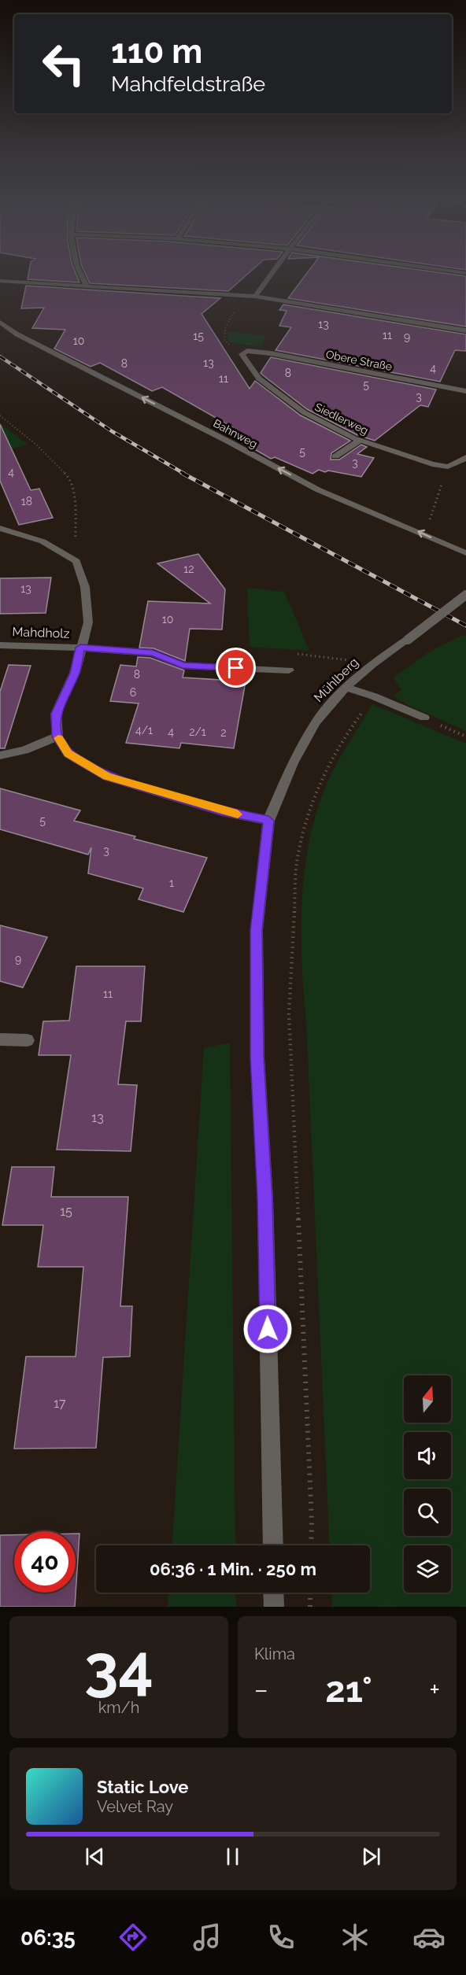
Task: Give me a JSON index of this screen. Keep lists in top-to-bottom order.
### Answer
{
  "streets": {
    "street": [
      "Obere Straße",
      "Siedlerweg",
      "Bahnweg",
      "Mahdholz",
      "Mühlberg"
    ]
  },
  "crossings": [
    ["Obere Straße", "Siedlerweg"]
  ],
  "one_way": ["Bahnweg"],
  "house_numbers": [
    "13",
    "11",
    "15",
    "9",
    "10",
    "13",
    "8",
    "4",
    "8",
    "11",
    "5",
    "3",
    "5",
    "3",
    "4",
    "18",
    "12",
    "13",
    "10",
    "8",
    "6",
    "4/1",
    "4",
    "2/1",
    "2",
    "5",
    "3",
    "1",
    "9",
    "11",
    "13",
    "15",
    "17"
  ],
  "north": "top",
  "page": {
    "turn": ["110 m", "Mahdfeldstraße"],
    "limit": "40",
    "trip": "06:36 · 1 Min. · 250 m",
    "tile": [
      ["34", "km/h"],
      "Klima"
    ],
    "heat": ["−", "21°", "+"],
    "song": ["Static Love", "Velvet Ray"],
    "tabs": "06:35"
  }
}
